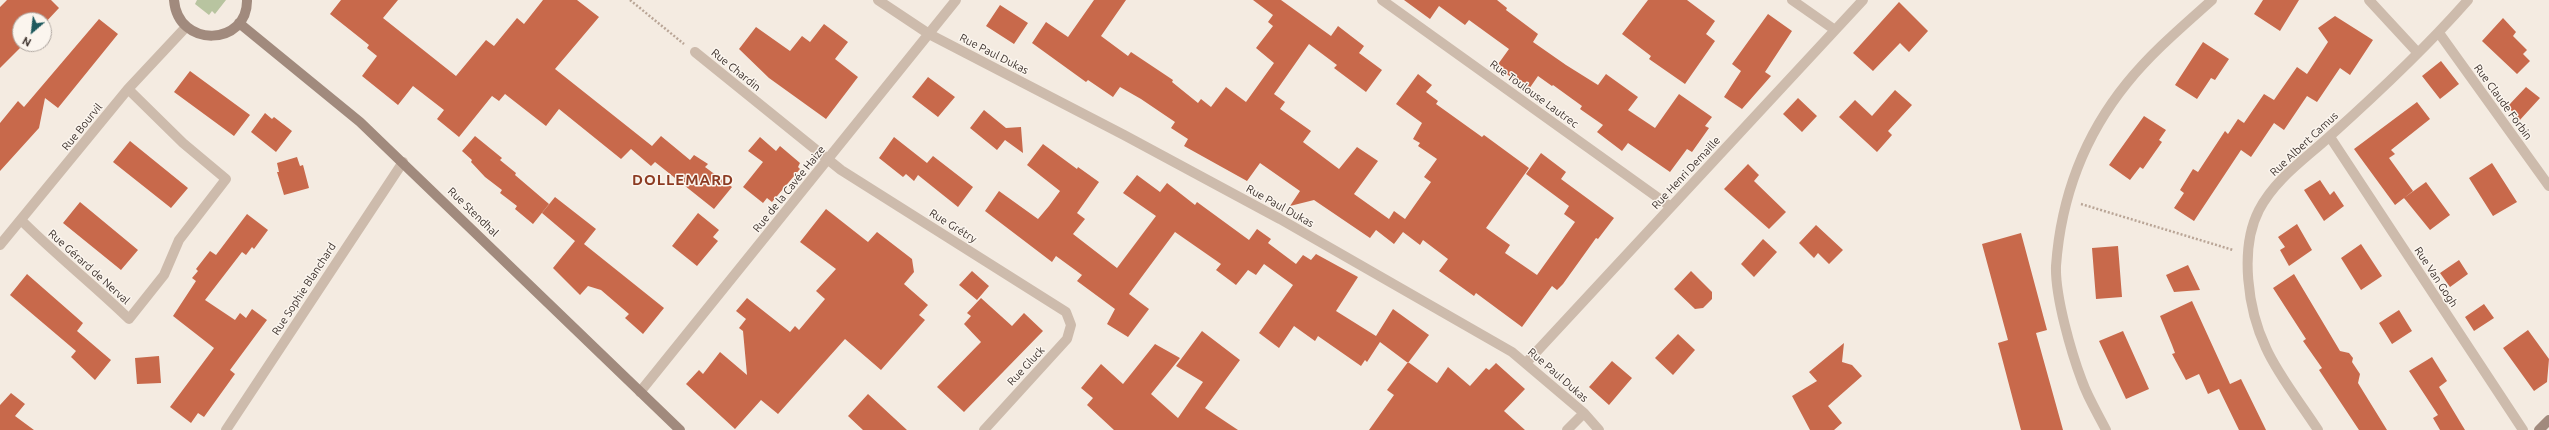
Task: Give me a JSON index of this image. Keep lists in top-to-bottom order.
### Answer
{
  "streets": {
    "street": [
      "Rue Paul Dukas",
      "Rue Chardin",
      "Rue Toulouse Lautrec",
      "Rue Claude Forbin",
      "Rue Bourvil",
      "Rue Albert Camus",
      "Rue Henri Demaille",
      "Rue de la Cavée Haize",
      "Rue Stendhal",
      "Rue Grétry",
      "Rue Gérard de Nerval",
      "Rue Van Gogh",
      "Rue Sophie Blanchard",
      "Rue Gluck"
    ]
  },
  "crossings": [
    ["Rue Paul Dukas", "Rue Henri Demaille"],
    ["Rue Paul Dukas", "Rue de la Cavée Haize"],
    ["Rue Chardin", "Rue de la Cavée Haize"],
    ["Rue Chardin", "Rue Grétry"],
    ["Rue Toulouse Lautrec", "Rue Henri Demaille"],
    ["Rue Claude Forbin", "Rue Albert Camus"],
    ["Rue Bourvil", "Rue Gérard de Nerval"],
    ["Rue Albert Camus", "Rue Van Gogh"],
    ["Rue de la Cavée Haize", "Rue Stendhal"],
    ["Rue de la Cavée Haize", "Rue Grétry"],
    ["Rue Stendhal", "Rue Sophie Blanchard"],
    ["Rue Grétry", "Rue Gluck"]
  ],
  "districts": ["DOLLEMARD"],
  "north": "bottom left"
}
